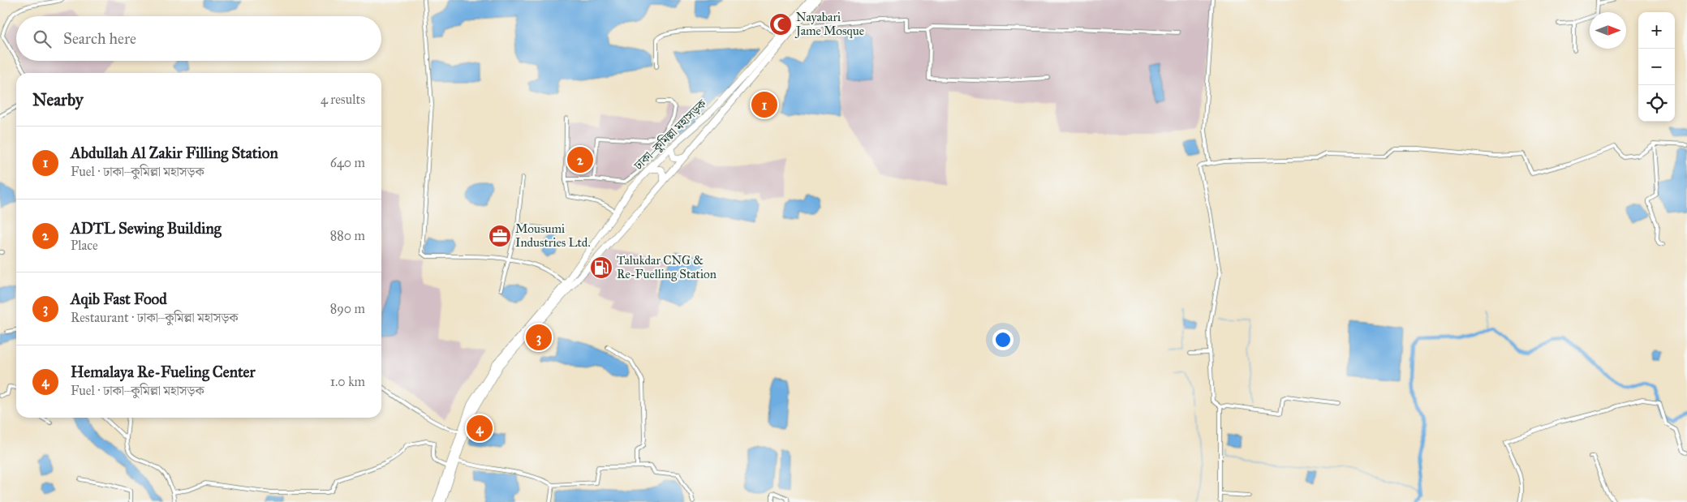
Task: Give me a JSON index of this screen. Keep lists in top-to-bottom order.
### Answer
{
  "streets": {
    "highway": ["ঢাকা–কুমিল্লা মহাসড়ক"]
  },
  "places": {
    "mosque": ["Nayabari Jame Mosque"],
    "office": ["Mousumi Industries Ltd."],
    "fuel station": ["Talukdar CNG & Re-Fuelling Station"]
  },
  "north": "right",
  "page": {
    "map_buttons": ["+", "−"],
    "search": "Search here",
    "heading": ["Nearby", "4 results"],
    "pins": [
      "1",
      "2",
      "3",
      "4"
    ],
    "list": [
      {
        "mark": "1",
        "name": "Abdullah Al Zakir Filling Station",
        "note": "Fuel · ঢাকা–কুমিল্লা মহাসড়ক",
        "value": "640 m"
      },
      {
        "mark": "2",
        "name": "ADTL Sewing Building",
        "note": "Place",
        "value": "880 m"
      },
      {
        "mark": "3",
        "name": "Aqib Fast Food",
        "note": "Restaurant · ঢাকা–কুমিল্লা মহাসড়ক",
        "value": "890 m"
      },
      {
        "mark": "4",
        "name": "Hemalaya Re-Fueling Center",
        "note": "Fuel · ঢাকা–কুমিল্লা মহাসড়ক",
        "value": "1.0 km"
      }
    ]
  }
}
